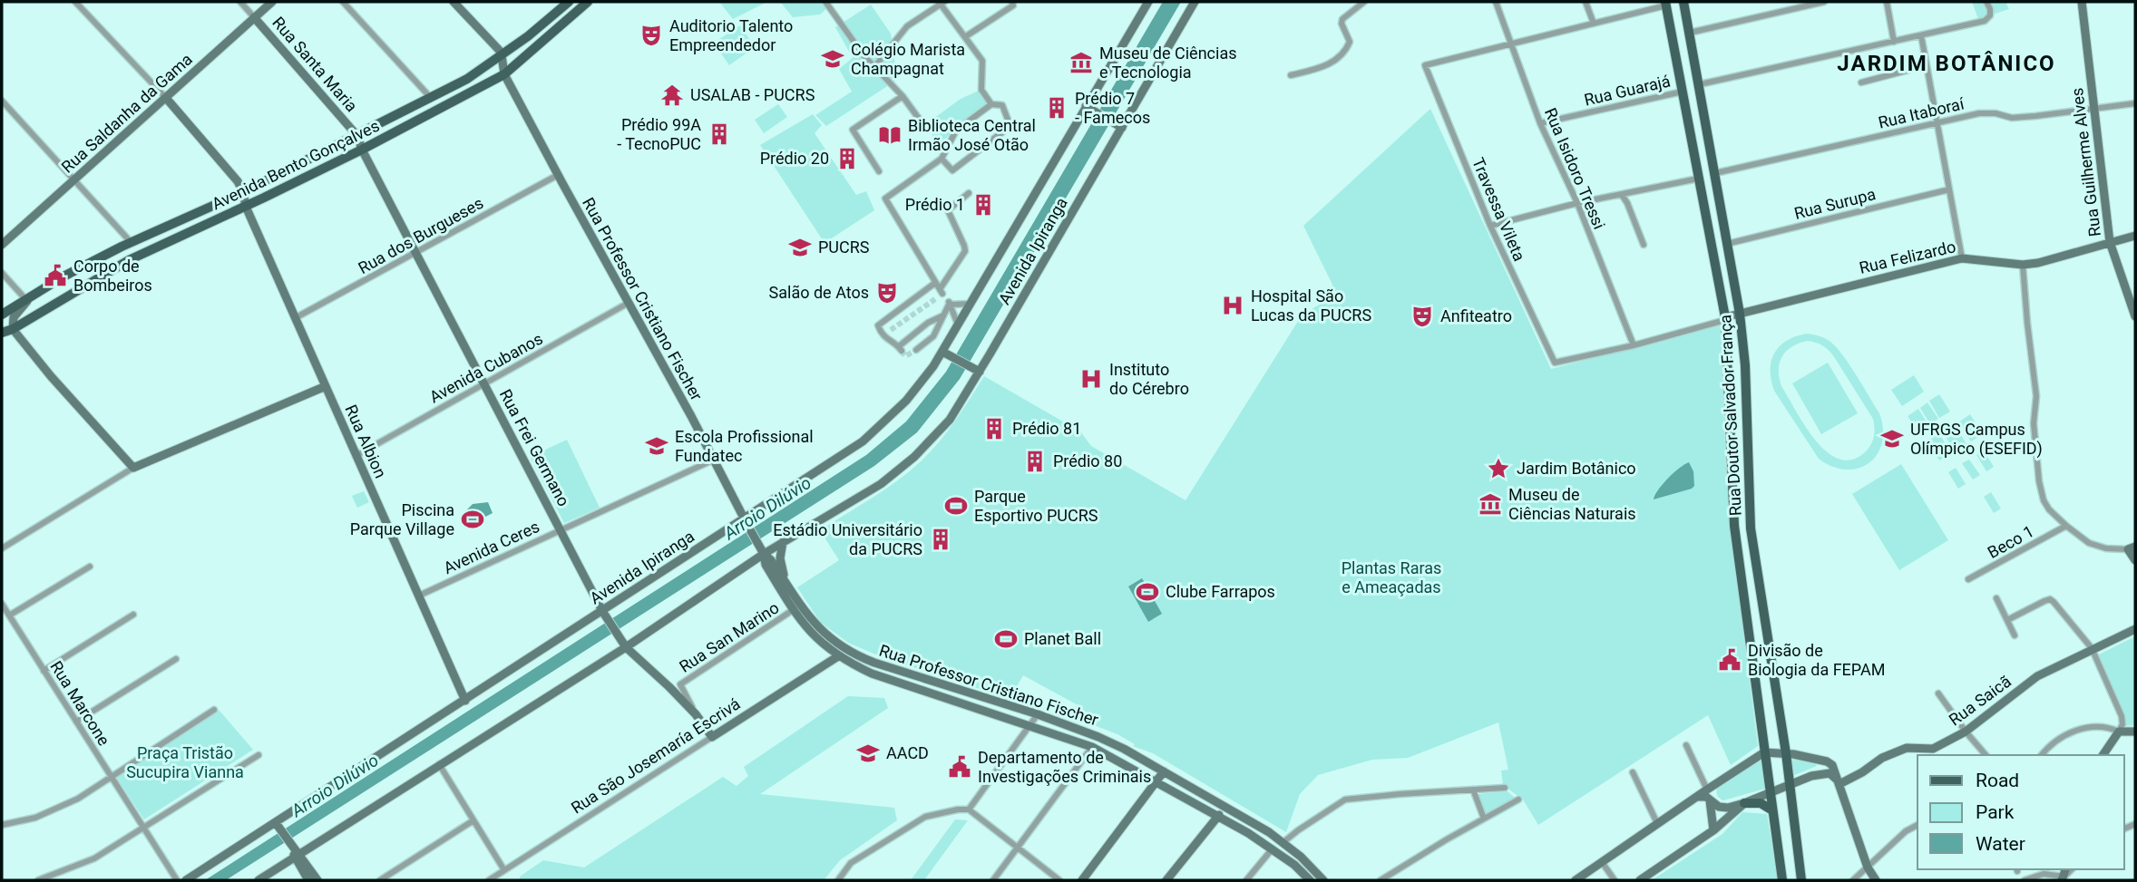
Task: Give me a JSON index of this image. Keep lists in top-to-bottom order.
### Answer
{
  "streets": {
    "main road": [
      "Rua Santa Maria",
      "Rua Saldanha da Gama",
      "Rua Guilherme Alves",
      "Avenida Bento Gonçalves",
      "Avenida Ipiranga",
      "Rua Felizardo",
      "Rua Professor Cristiano Fischer",
      "Rua Doutor Salvador França",
      "Rua Albion",
      "Rua Frei Germano",
      "Rua Saicã",
      "Rua São Josemaría Escrivá"
    ],
    "street": [
      "Rua Guarajá",
      "Rua Itaboraí",
      "Rua Isidoro Tressi",
      "Rua Surupa",
      "Travessa Vileta",
      "Rua dos Burgueses",
      "Avenida Cubanos",
      "Beco 1",
      "Avenida Ceres",
      "Rua San Marino",
      "Rua Marcone"
    ]
  },
  "crossings": [
    ["Rua Santa Maria", "Rua Saldanha da Gama"],
    ["Rua Santa Maria", "Avenida Bento Gonçalves"],
    ["Rua Santa Maria", "Rua Frei Germano"],
    ["Rua Guarajá", "Rua Isidoro Tressi"],
    ["Rua Guarajá", "Rua Doutor Salvador França"],
    ["Rua Itaboraí", "Rua Guilherme Alves"],
    ["Rua Itaboraí", "Rua Doutor Salvador França"],
    ["Rua Guilherme Alves", "Rua Felizardo"],
    ["Avenida Bento Gonçalves", "Rua Professor Cristiano Fischer"],
    ["Avenida Bento Gonçalves", "Rua Albion"],
    ["Avenida Bento Gonçalves", "Rua Frei Germano"],
    ["Rua Isidoro Tressi", "Travessa Vileta"],
    ["Rua Isidoro Tressi", "Rua Felizardo"],
    ["Rua Surupa", "Rua Doutor Salvador França"],
    ["Travessa Vileta", "Rua Felizardo"],
    ["Rua dos Burgueses", "Rua Professor Cristiano Fischer"],
    ["Rua dos Burgueses", "Rua Albion"],
    ["Rua dos Burgueses", "Rua Frei Germano"],
    ["Avenida Ipiranga", "Rua Professor Cristiano Fischer"],
    ["Avenida Ipiranga", "Rua Albion"],
    ["Avenida Ipiranga", "Rua Frei Germano"],
    ["Rua Felizardo", "Rua Doutor Salvador França"],
    ["Rua Professor Cristiano Fischer", "Avenida Cubanos"],
    ["Rua Professor Cristiano Fischer", "Avenida Ceres"],
    ["Rua Professor Cristiano Fischer", "Rua San Marino"],
    ["Rua Professor Cristiano Fischer", "Rua São Josemaría Escrivá"],
    ["Avenida Cubanos", "Rua Albion"],
    ["Avenida Cubanos", "Rua Frei Germano"],
    ["Rua Albion", "Avenida Ceres"],
    ["Rua Frei Germano", "Avenida Ceres"],
    ["Rua Frei Germano", "Rua San Marino"],
    ["Rua Frei Germano", "Rua São Josemaría Escrivá"]
  ],
  "districts": ["JARDIM BOTÂNICO"],
  "water": ["Arroio Dilúvio"],
  "parks": ["Plantas Raras e Ameaçadas", "Praça Tristão Sucupira Vianna"],
  "places": {
    "theatre": ["Auditorio Talento Empreendedor", "Salão de Atos", "Anfiteatro"],
    "school or university": [
      "Colégio Marista Champagnat",
      "PUCRS",
      "UFRGS Campus Olímpico (ESEFID)",
      "Escola Profissional Fundatec",
      "AACD"
    ],
    "museum": ["Museu de Ciências e Tecnologia", "Museu de Ciências Naturais"],
    "temple": ["USALAB - PUCRS"],
    "building": [
      "Prédio 7 - Famecos",
      "Prédio 99A - TecnoPUC",
      "Prédio 20",
      "Prédio 1",
      "Prédio 81",
      "Prédio 80",
      "Estádio Universitário da PUCRS"
    ],
    "library": ["Biblioteca Central Irmão José Otão"],
    "public building": ["Corpo de Bombeiros", "Divisão de Biologia da FEPAM", "Departamento de Investigações Criminais"],
    "hospital": ["Hospital São Lucas da PUCRS", "Instituto do Cérebro"],
    "place": ["Jardim Botânico"],
    "sports": [
      "Parque Esportivo PUCRS",
      "Piscina Parque Village",
      "Clube Farrapos",
      "Planet Ball"
    ]
  },
  "legend": ["Road", "Park", "Water"]
}
